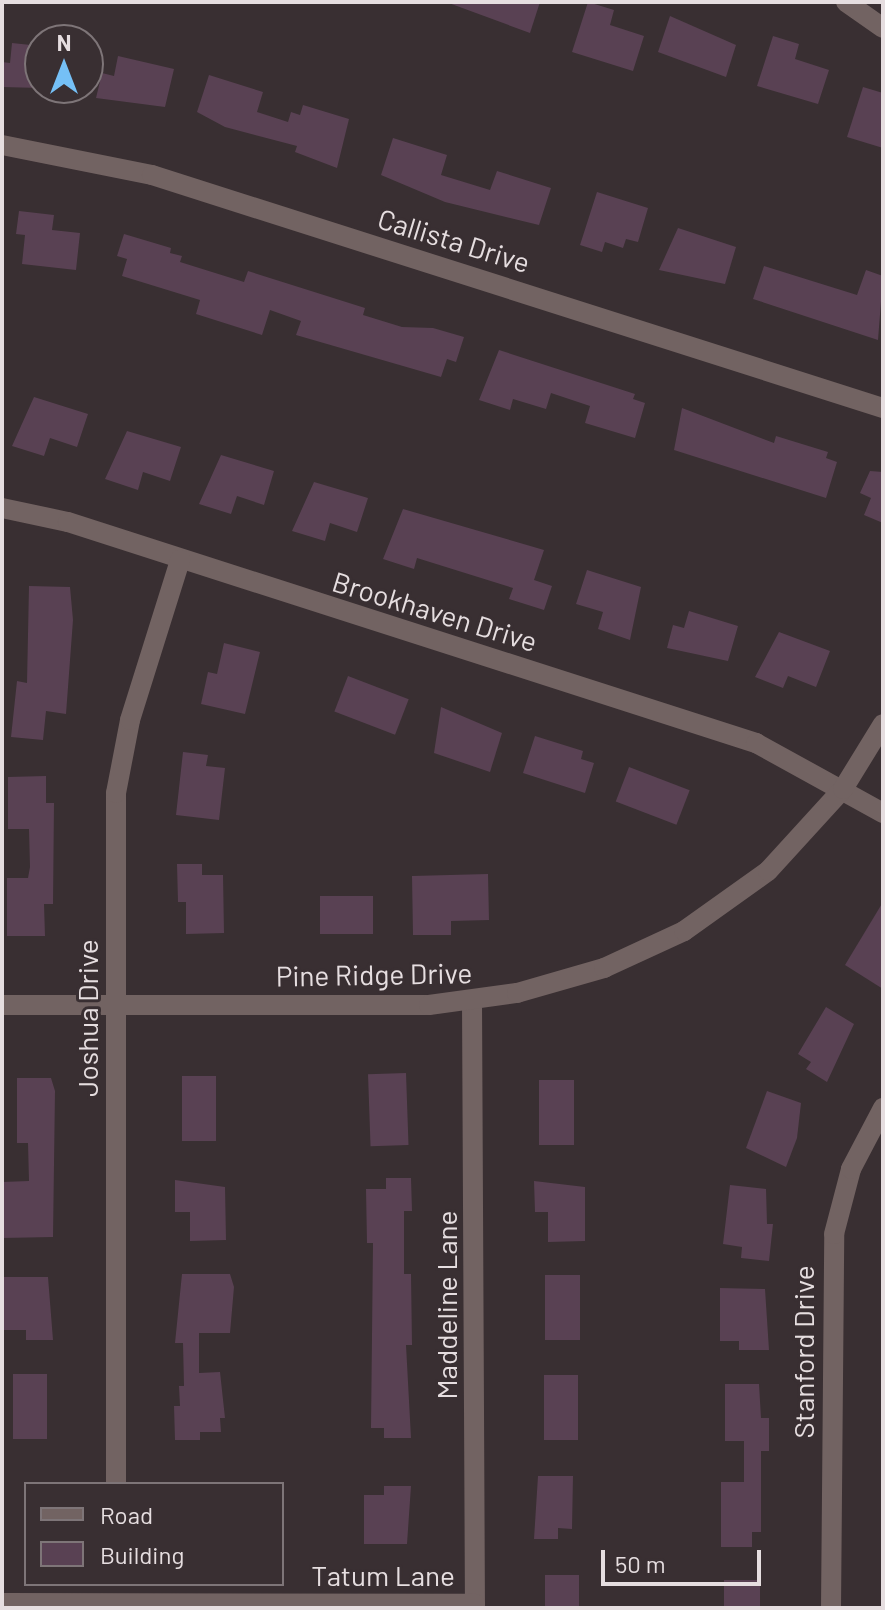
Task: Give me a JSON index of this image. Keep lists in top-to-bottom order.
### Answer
{
  "streets": {
    "street": [
      "Callista Drive",
      "Brookhaven Drive",
      "Pine Ridge Drive",
      "Joshua Drive",
      "Maddeline Lane",
      "Stanford Drive",
      "Tatum Lane"
    ]
  },
  "crossings": [
    ["Brookhaven Drive", "Pine Ridge Drive"],
    ["Brookhaven Drive", "Joshua Drive"],
    ["Pine Ridge Drive", "Joshua Drive"],
    ["Pine Ridge Drive", "Maddeline Lane"],
    ["Maddeline Lane", "Tatum Lane"]
  ],
  "legend": ["Road", "Building"],
  "scale_bar": "50 m",
  "north": "top"
}
